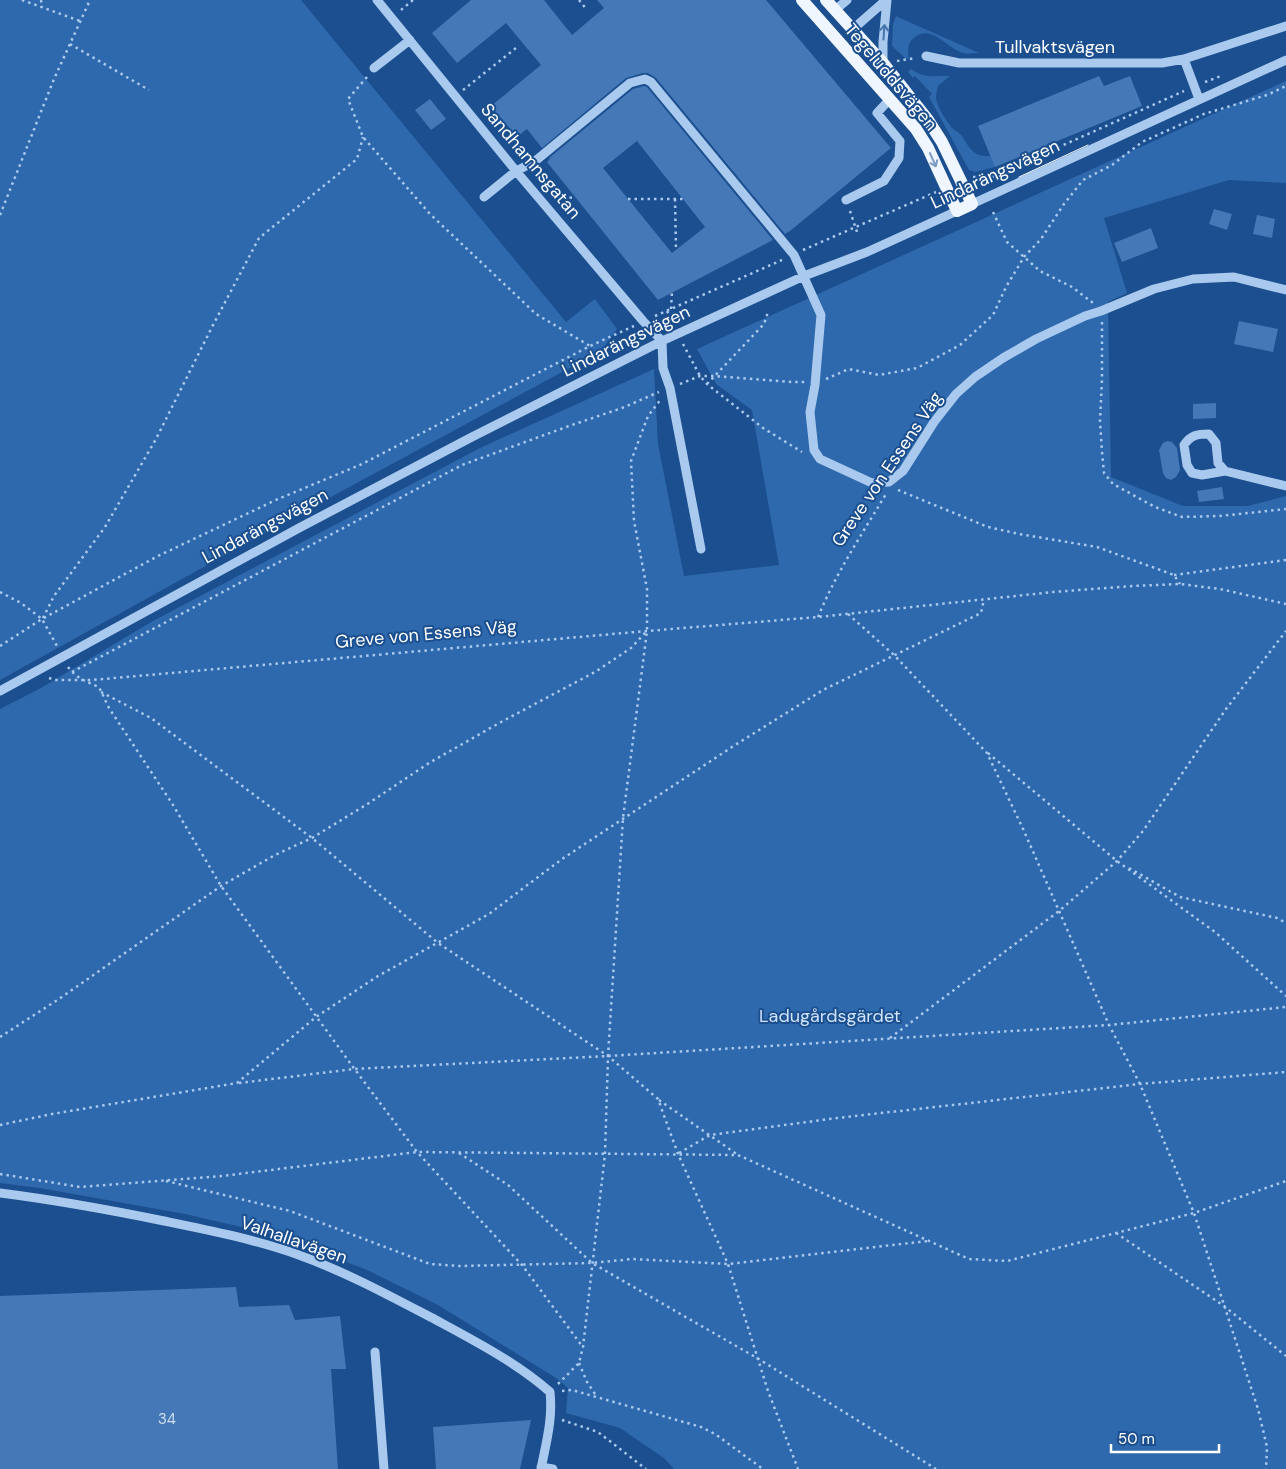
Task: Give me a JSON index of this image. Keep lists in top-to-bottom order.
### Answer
{
  "streets": {
    "main road": ["Tegeluddsvägen", "Lindarängsvägen"],
    "street": [
      "Tullvaktsvägen",
      "Sandhamnsgatan",
      "Greve von Essens Väg",
      "Valhallavägen"
    ]
  },
  "crossings": [
    ["Tegeluddsvägen", "Lindarängsvägen"],
    ["Sandhamnsgatan", "Lindarängsvägen"],
    ["Lindarängsvägen", "Greve von Essens Väg"]
  ],
  "parks": ["Ladugårdsgärdet"],
  "house_numbers": ["34"],
  "scale_bar": "50 m"
}
